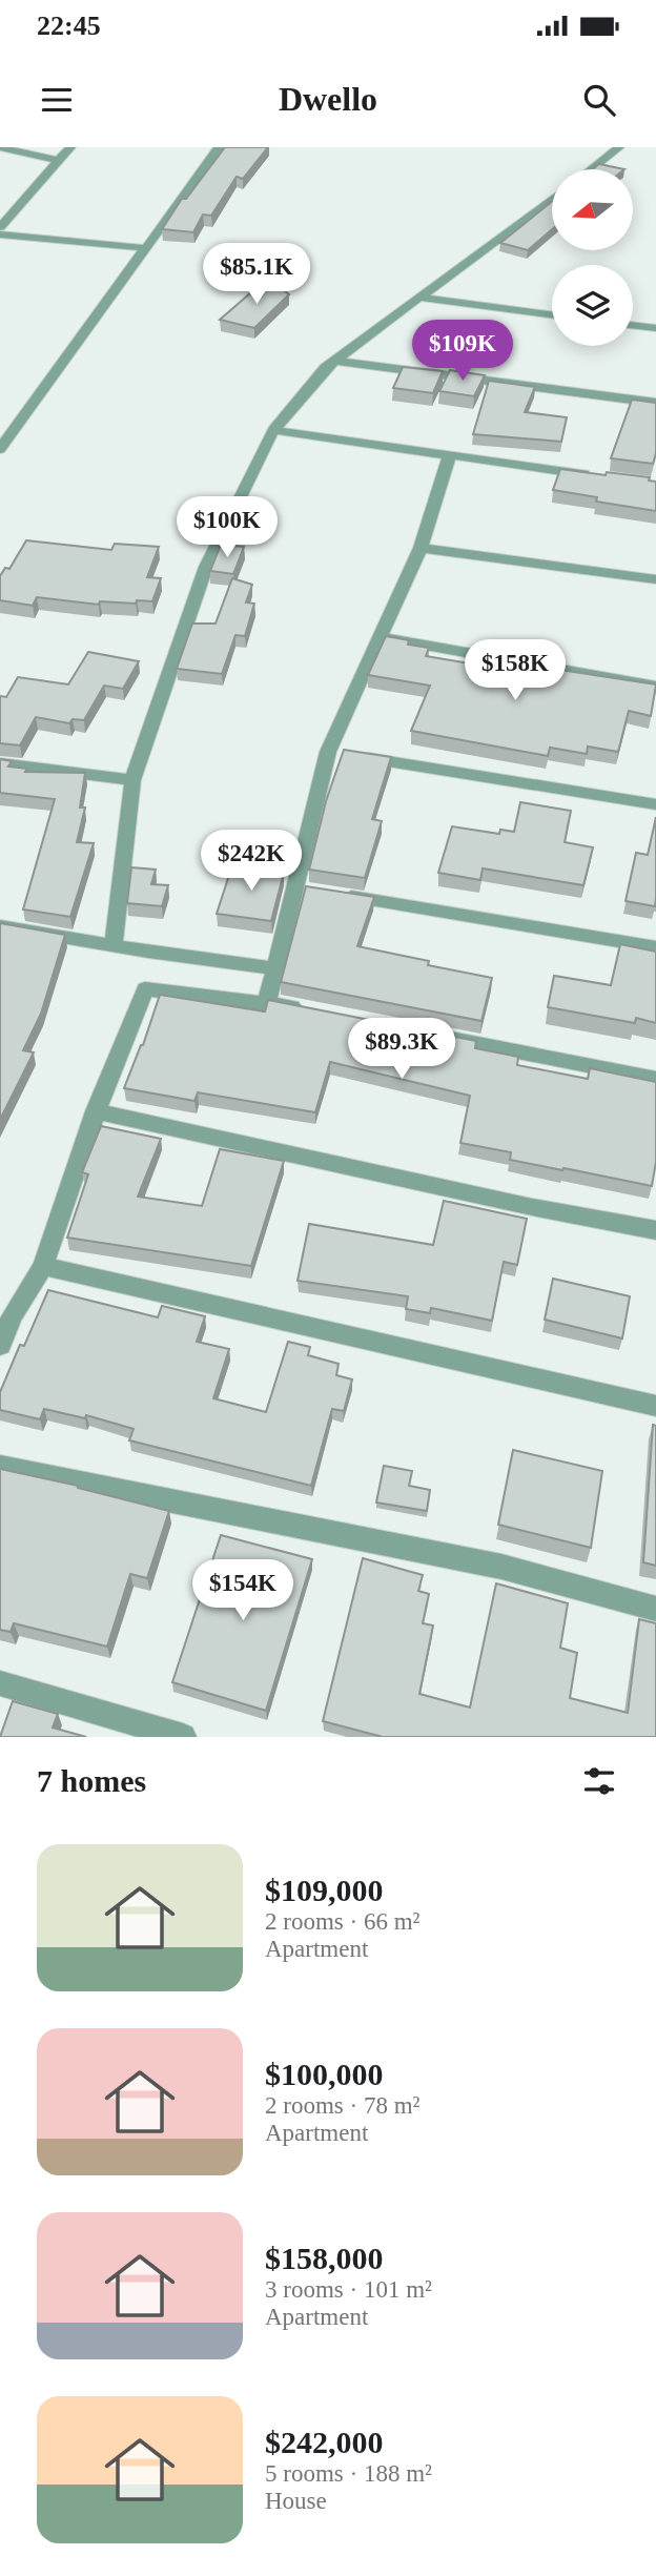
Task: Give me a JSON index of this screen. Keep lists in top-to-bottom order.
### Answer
{
  "north": "left",
  "page": {
    "status": "22:45",
    "header": "Dwello",
    "price": [
      "$85.1K",
      "$109K",
      "$100K",
      "$158K",
      "$242K",
      "$89.3K",
      "$154K"
    ],
    "heading": "7 homes",
    "list": [
      {
        "name": "$109,000",
        "note": "2 rooms · 66 m² · Apartment"
      },
      {
        "name": "$100,000",
        "note": "2 rooms · 78 m² · Apartment"
      },
      {
        "name": "$158,000",
        "note": "3 rooms · 101 m² · Apartment"
      },
      {
        "name": "$242,000",
        "note": "5 rooms · 188 m² · House"
      }
    ]
  }
}
